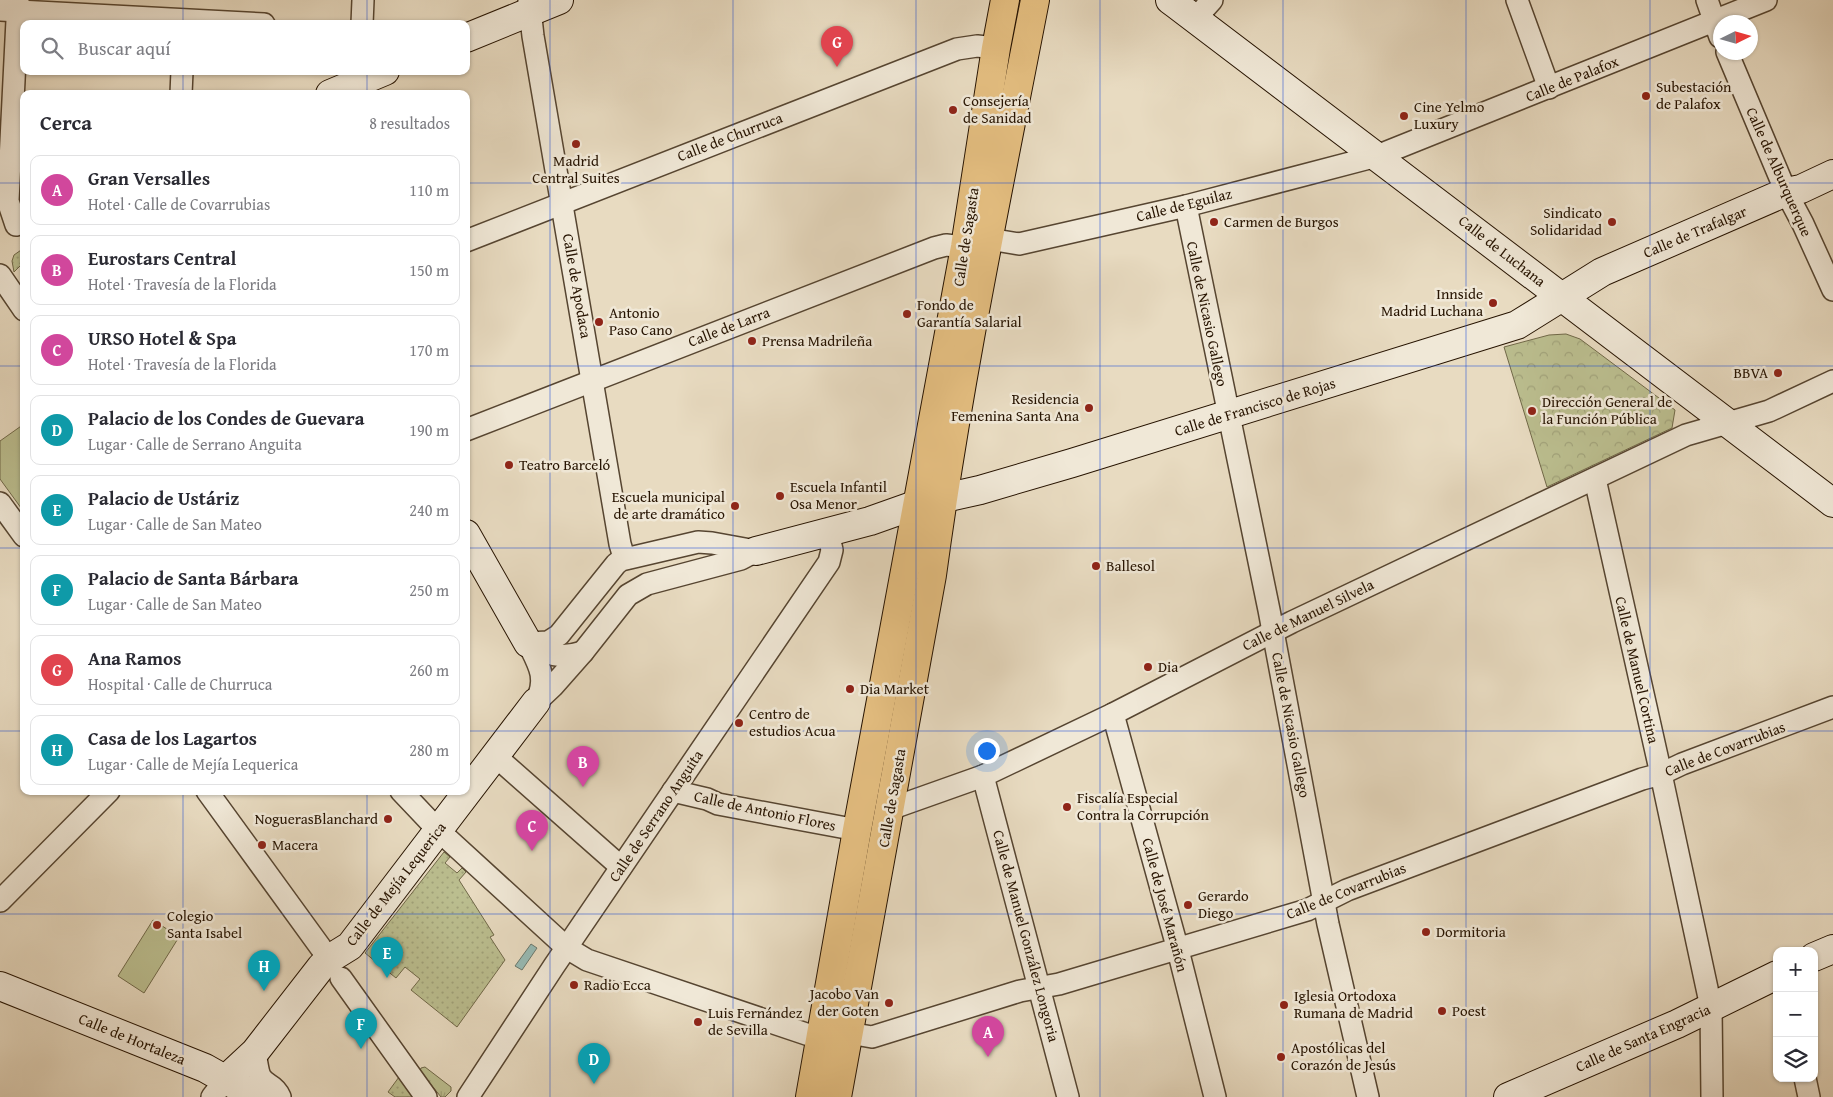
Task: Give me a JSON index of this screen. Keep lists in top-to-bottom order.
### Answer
{
  "streets": {
    "main road": ["Calle de Sagasta"],
    "street": [
      "Calle de Palafox",
      "Calle de Churruca",
      "Calle de Alburquerque",
      "Calle de Eguilaz",
      "Calle de Trafalgar",
      "Calle de Luchana",
      "Calle de Apodaca",
      "Calle de Nicasio Gallego",
      "Calle de Larra",
      "Calle de Francisco de Rojas",
      "Calle de Manuel Silvela",
      "Calle de Manuel Cortina",
      "Calle de Covarrubias",
      "Calle de Antonio Flores",
      "Calle de Serrano Anguita",
      "Calle de Mejía Lequerica",
      "Calle de José Marañón",
      "Calle de Manuel González Longoria",
      "Calle de Santa Engracia",
      "Calle de Hortaleza"
    ]
  },
  "crossings": [
    ["Calle de Palafox", "Calle de Eguilaz"],
    ["Calle de Palafox", "Calle de Luchana"],
    ["Calle de Churruca", "Calle de Sagasta"],
    ["Calle de Churruca", "Calle de Apodaca"],
    ["Calle de Alburquerque", "Calle de Trafalgar"],
    ["Calle de Eguilaz", "Calle de Sagasta"],
    ["Calle de Eguilaz", "Calle de Luchana"],
    ["Calle de Eguilaz", "Calle de Nicasio Gallego"],
    ["Calle de Eguilaz", "Calle de Larra"],
    ["Calle de Trafalgar", "Calle de Luchana"],
    ["Calle de Trafalgar", "Calle de Francisco de Rojas"],
    ["Calle de Sagasta", "Calle de Larra"],
    ["Calle de Sagasta", "Calle de Francisco de Rojas"],
    ["Calle de Sagasta", "Calle de Manuel Silvela"],
    ["Calle de Sagasta", "Calle de Covarrubias"],
    ["Calle de Sagasta", "Calle de Antonio Flores"],
    ["Calle de Sagasta", "Calle de Mejía Lequerica"],
    ["Calle de Luchana", "Calle de Francisco de Rojas"],
    ["Calle de Luchana", "Calle de Manuel Silvela"],
    ["Calle de Apodaca", "Calle de Larra"],
    ["Calle de Apodaca", "Calle de Mejía Lequerica"],
    ["Calle de Nicasio Gallego", "Calle de Francisco de Rojas"],
    ["Calle de Nicasio Gallego", "Calle de Manuel Silvela"],
    ["Calle de Nicasio Gallego", "Calle de Covarrubias"],
    ["Calle de Francisco de Rojas", "Calle de Mejía Lequerica"],
    ["Calle de Manuel Silvela", "Calle de Manuel Cortina"],
    ["Calle de Manuel Silvela", "Calle de José Marañón"],
    ["Calle de Manuel Silvela", "Calle de Manuel González Longoria"],
    ["Calle de Manuel Cortina", "Calle de Covarrubias"],
    ["Calle de Manuel Cortina", "Calle de Santa Engracia"],
    ["Calle de Covarrubias", "Calle de José Marañón"],
    ["Calle de Covarrubias", "Calle de Manuel González Longoria"],
    ["Calle de Antonio Flores", "Calle de Serrano Anguita"],
    ["Calle de Serrano Anguita", "Calle de Mejía Lequerica"],
    ["Calle de Mejía Lequerica", "Calle de Hortaleza"]
  ],
  "places": [
    "Subestación de Palafox",
    "Consejería de Sanidad",
    "Cine Yelmo Luxury",
    "Madrid Central Suites",
    "Carmen de Burgos",
    "Sindicato Solidaridad",
    "Innside Madrid Luchana",
    "Fondo de Garantía Salarial",
    "Antonio Paso Cano",
    "Prensa Madrileña",
    "BBVA",
    "Residencia Femenina Santa Ana",
    "Dirección General de la Función Pública",
    "Teatro Barceló",
    "Escuela Infantil Osa Menor",
    "Escuela municipal de arte dramático",
    "Ballesol",
    "Dia",
    "Dia Market",
    "Centro de estudios Acua",
    "Fiscalía Especial Contra la Corrupción",
    "NoguerasBlanchard",
    "Macera",
    "Gerardo Diego",
    "Colegio Santa Isabel",
    "Dormitoria",
    "Radio Ecca",
    "Jacobo Van der Goten",
    "Iglesia Ortodoxa Rumana de Madrid",
    "Poest",
    "Luis Fernández de Sevilla",
    "Apostólicas del Corazón de Jesús"
  ],
  "north": "right",
  "page": {
    "search": "Buscar aquí",
    "pins": [
      "G",
      "B",
      "C",
      "E",
      "H",
      "F",
      "A",
      "D"
    ],
    "heading": ["Cerca", "8 resultados"],
    "list": [
      {
        "mark": "A",
        "name": "Gran Versalles",
        "note": "Hotel · Calle de Covarrubias",
        "value": "110 m"
      },
      {
        "mark": "B",
        "name": "Eurostars Central",
        "note": "Hotel · Travesía de la Florida",
        "value": "150 m"
      },
      {
        "mark": "C",
        "name": "URSO Hotel & Spa",
        "note": "Hotel · Travesía de la Florida",
        "value": "170 m"
      },
      {
        "mark": "D",
        "name": "Palacio de los Condes de Guevara",
        "note": "Lugar · Calle de Serrano Anguita",
        "value": "190 m"
      },
      {
        "mark": "E",
        "name": "Palacio de Ustáriz",
        "note": "Lugar · Calle de San Mateo",
        "value": "240 m"
      },
      {
        "mark": "F",
        "name": "Palacio de Santa Bárbara",
        "note": "Lugar · Calle de San Mateo",
        "value": "250 m"
      },
      {
        "mark": "G",
        "name": "Ana Ramos",
        "note": "Hospital · Calle de Churruca",
        "value": "260 m"
      },
      {
        "mark": "H",
        "name": "Casa de los Lagartos",
        "note": "Lugar · Calle de Mejía Lequerica",
        "value": "280 m"
      }
    ],
    "map_buttons": ["+", "−"]
  }
}
